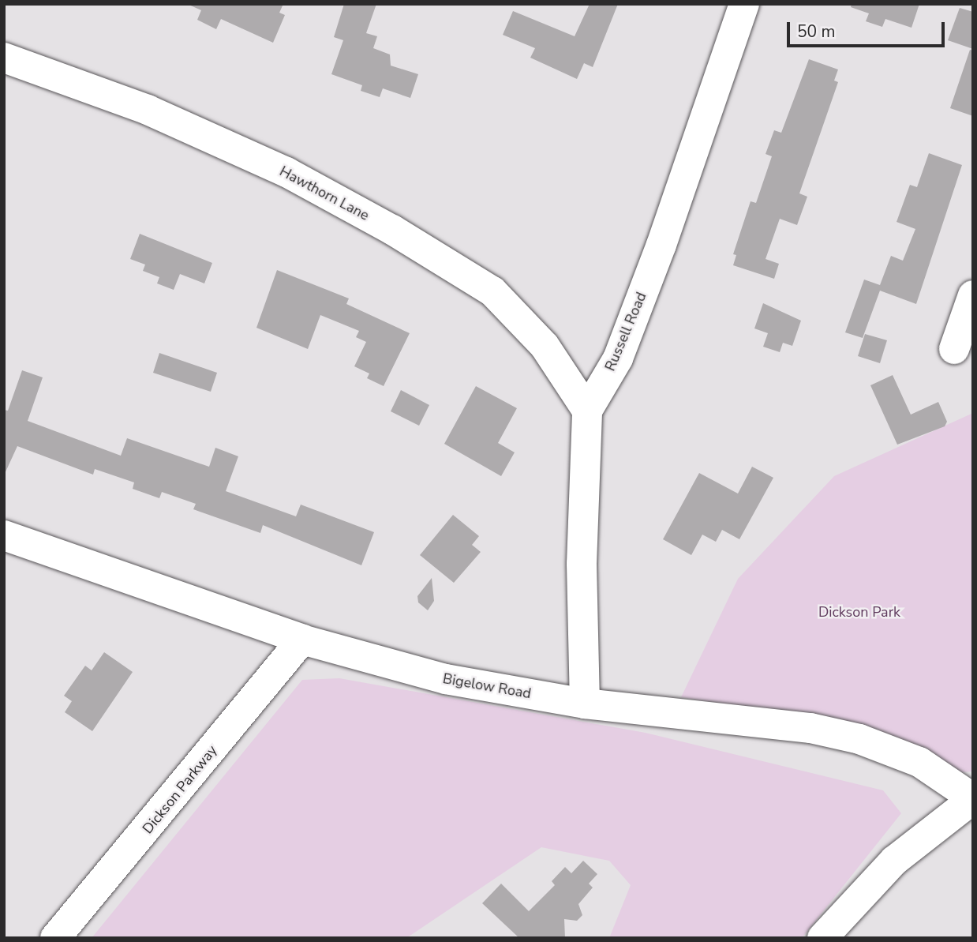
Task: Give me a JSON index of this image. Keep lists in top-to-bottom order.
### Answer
{
  "streets": {
    "street": [
      "Hawthorn Lane",
      "Russell Road",
      "Bigelow Road",
      "Dickson Parkway"
    ]
  },
  "crossings": [
    ["Hawthorn Lane", "Russell Road"],
    ["Russell Road", "Bigelow Road"],
    ["Bigelow Road", "Dickson Parkway"]
  ],
  "parks": ["Dickson Park"],
  "scale_bar": "50 m"
}
